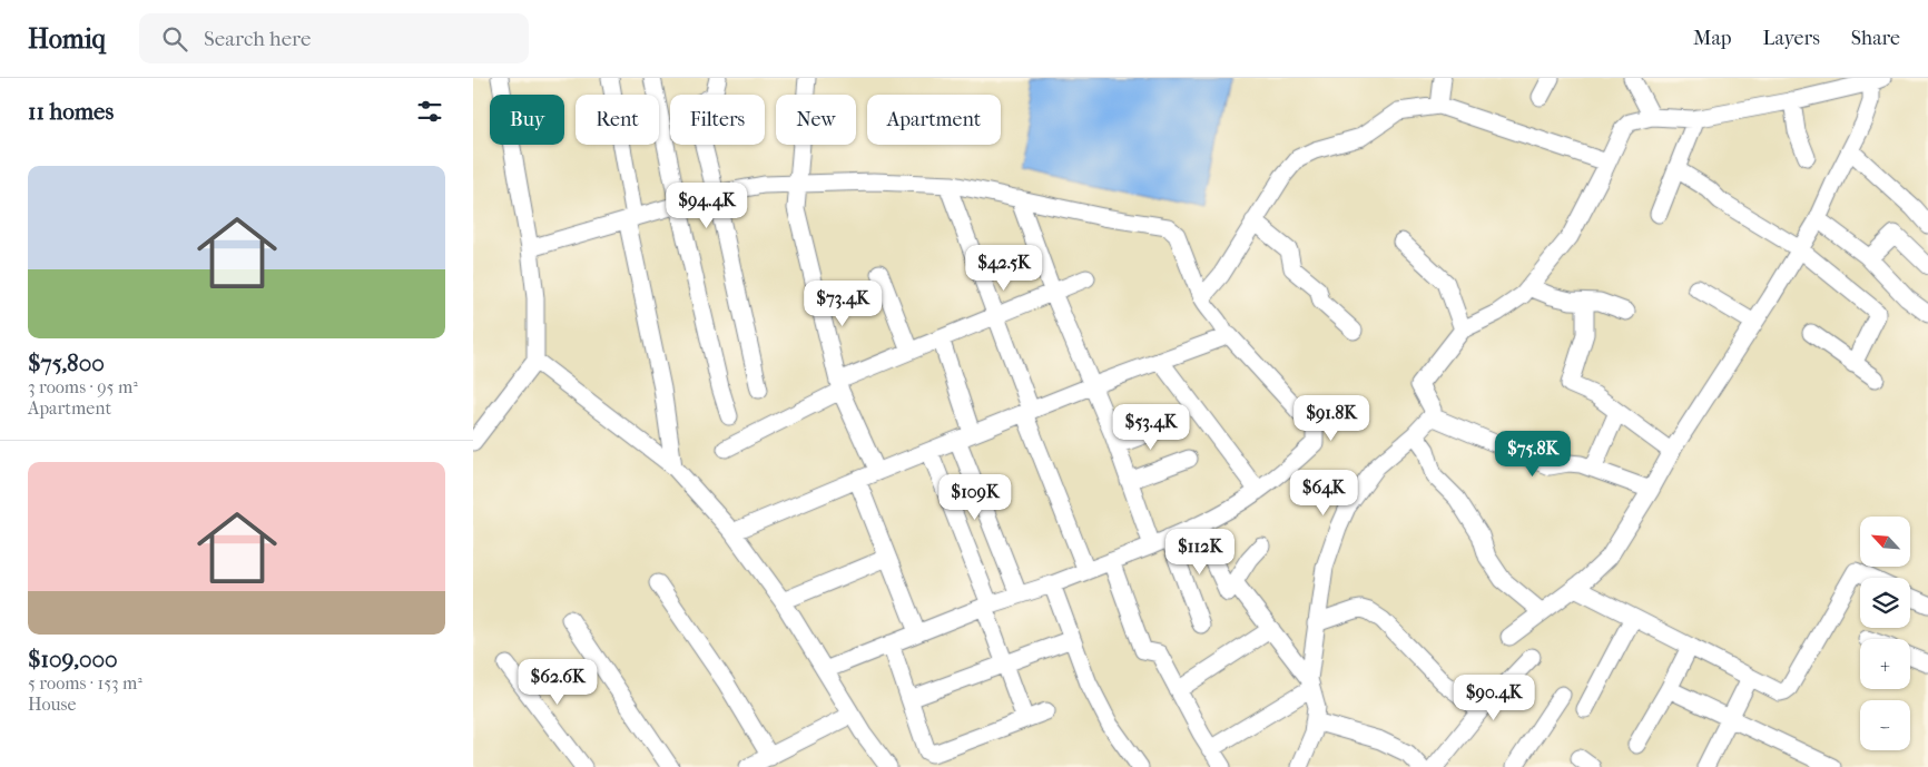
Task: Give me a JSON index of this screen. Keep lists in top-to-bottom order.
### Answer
{
  "north": "top left",
  "page": {
    "header": "Homiq",
    "search": "Search here",
    "nav": ["Map", "Layers", "Share"],
    "heading": "11 homes",
    "chip": [
      "Buy",
      "Rent",
      "Filters",
      "New",
      "Apartment"
    ],
    "list": [
      {
        "name": "$75,800",
        "note": "3 rooms · 95 m² · Apartment"
      },
      {
        "name": "$109,000",
        "note": "5 rooms · 153 m² · House"
      }
    ],
    "price": [
      "$94.4K",
      "$42.5K",
      "$73.4K",
      "$91.8K",
      "$53.4K",
      "$75.8K",
      "$64K",
      "$109K",
      "$112K",
      "$62.6K",
      "$90.4K"
    ],
    "map_buttons": ["+", "−"]
  }
}
